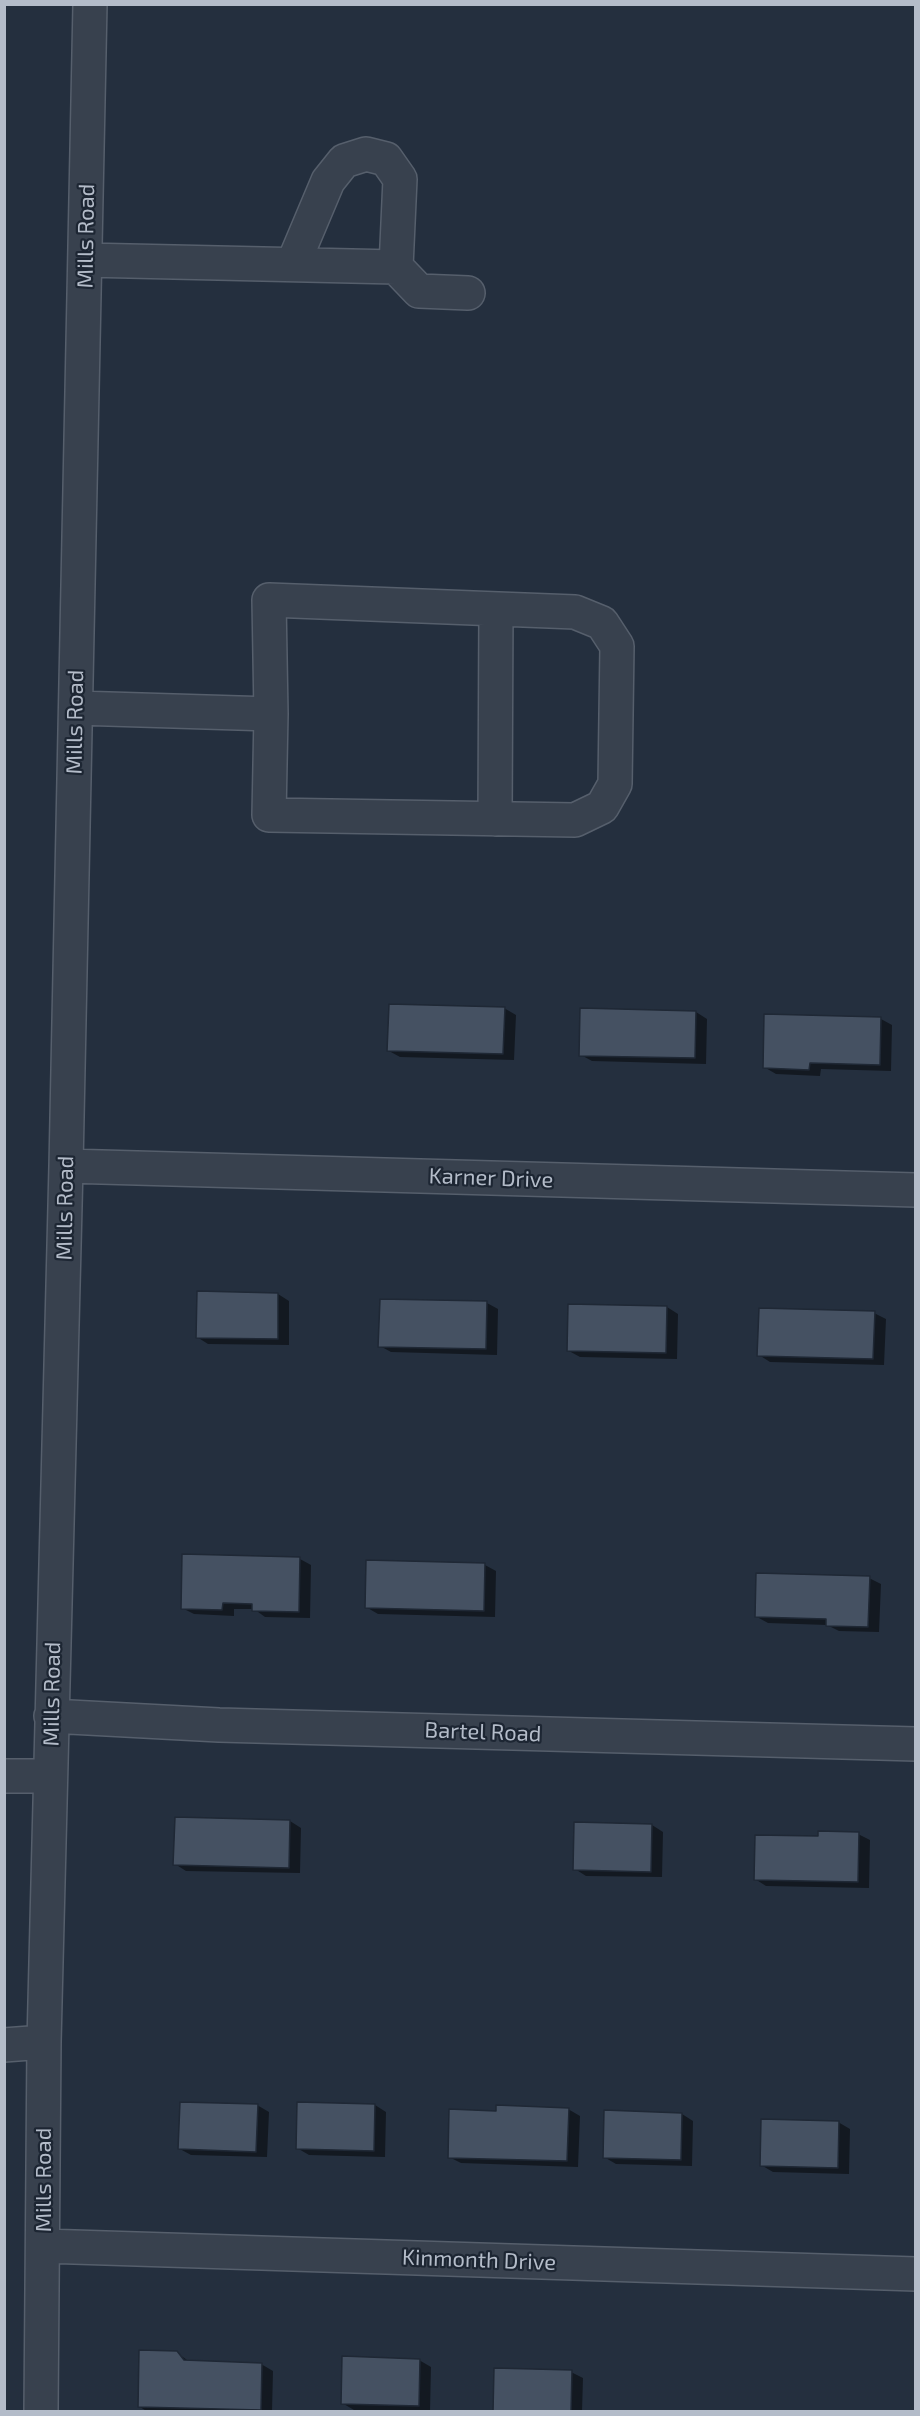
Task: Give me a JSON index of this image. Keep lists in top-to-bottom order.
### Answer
{
  "streets": {
    "street": [
      "Mills Road",
      "Karner Drive",
      "Bartel Road",
      "Kinmonth Drive"
    ]
  },
  "crossings": [
    ["Mills Road", "Karner Drive"],
    ["Mills Road", "Bartel Road"],
    ["Mills Road", "Kinmonth Drive"]
  ]
}
